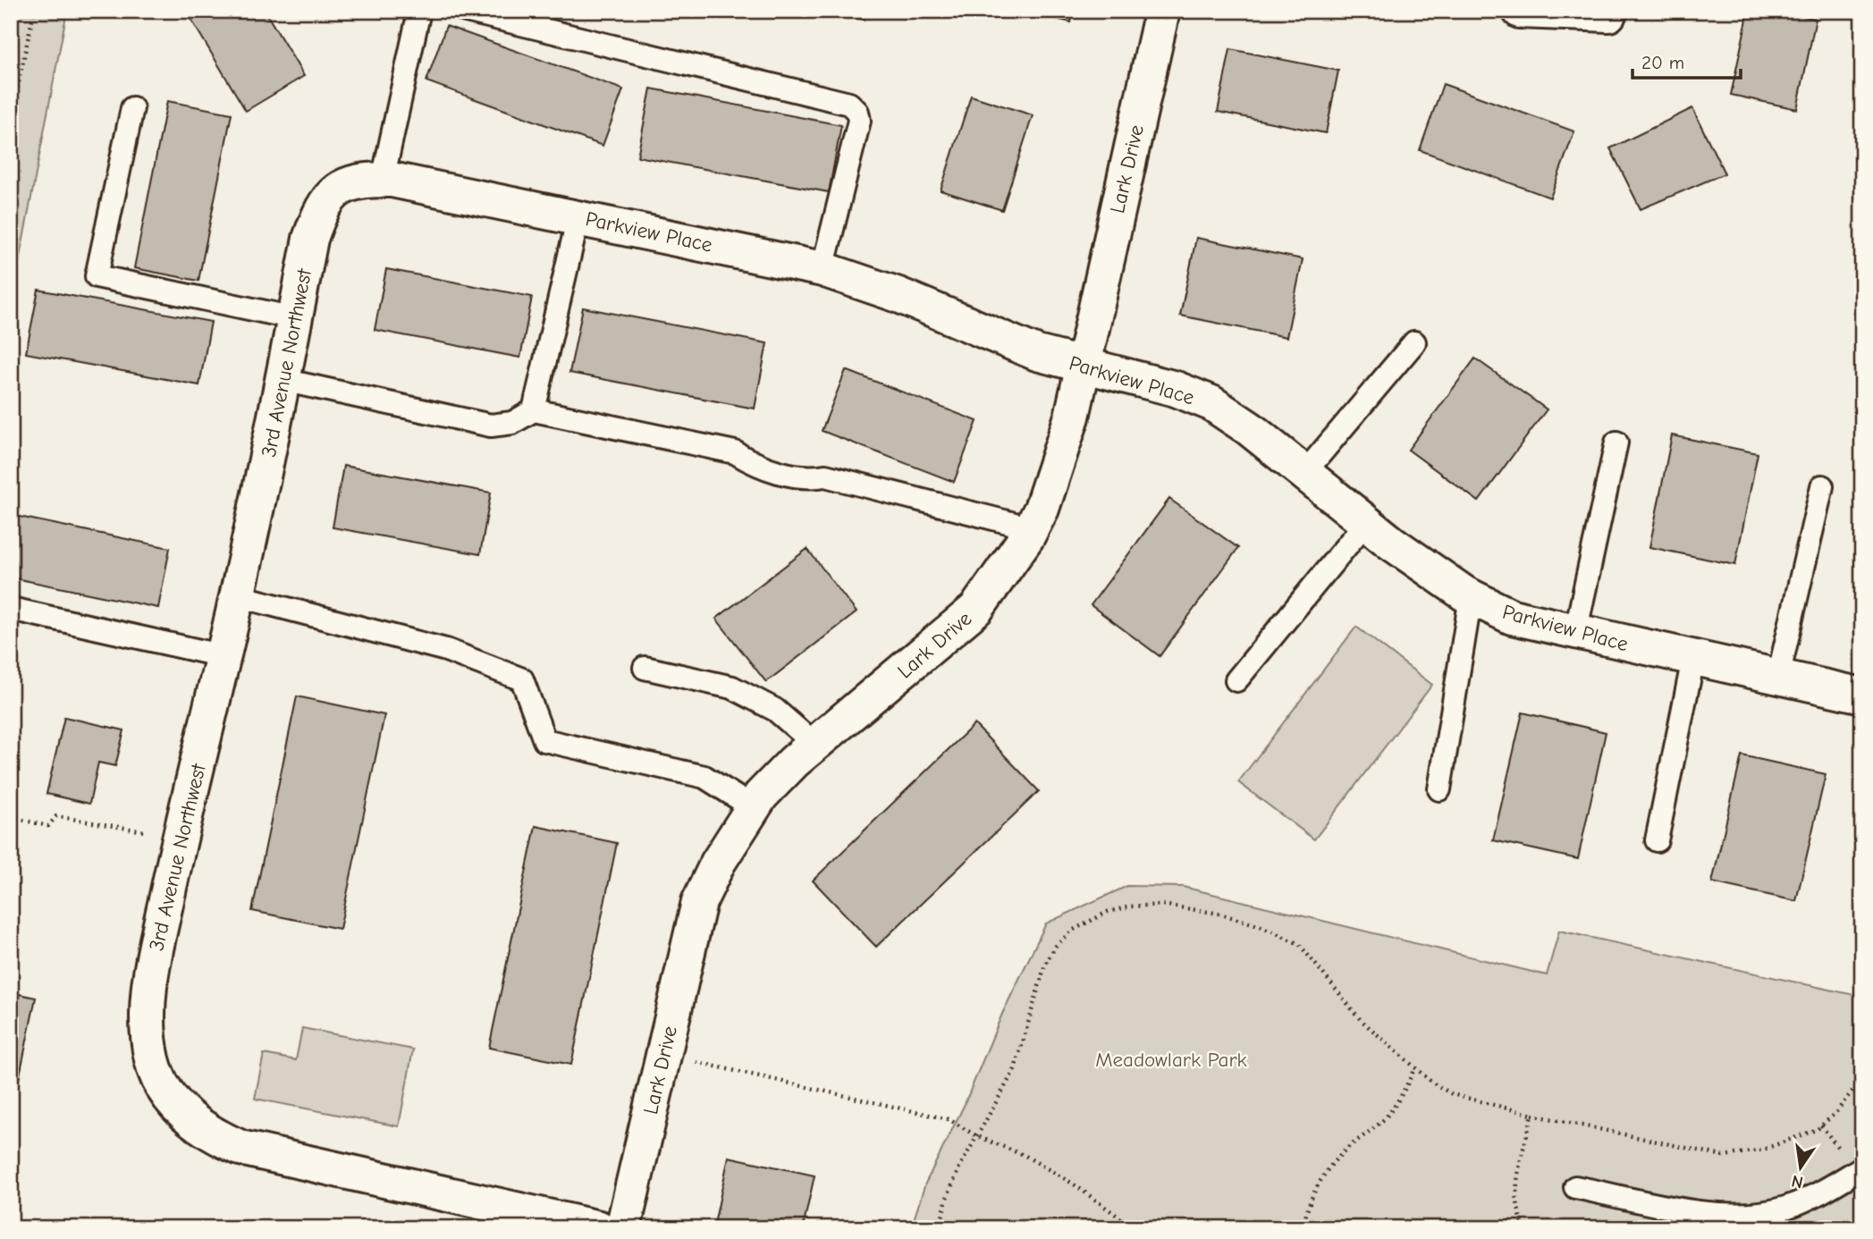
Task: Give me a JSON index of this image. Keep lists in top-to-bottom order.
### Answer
{
  "streets": {
    "street": ["Lark Drive", "Parkview Place", "3rd Avenue Northwest"]
  },
  "crossings": [
    ["Lark Drive", "Parkview Place"],
    ["Parkview Place", "3rd Avenue Northwest"]
  ],
  "parks": ["Meadowlark Park"],
  "scale_bar": "20 m",
  "north": "bottom"
}
